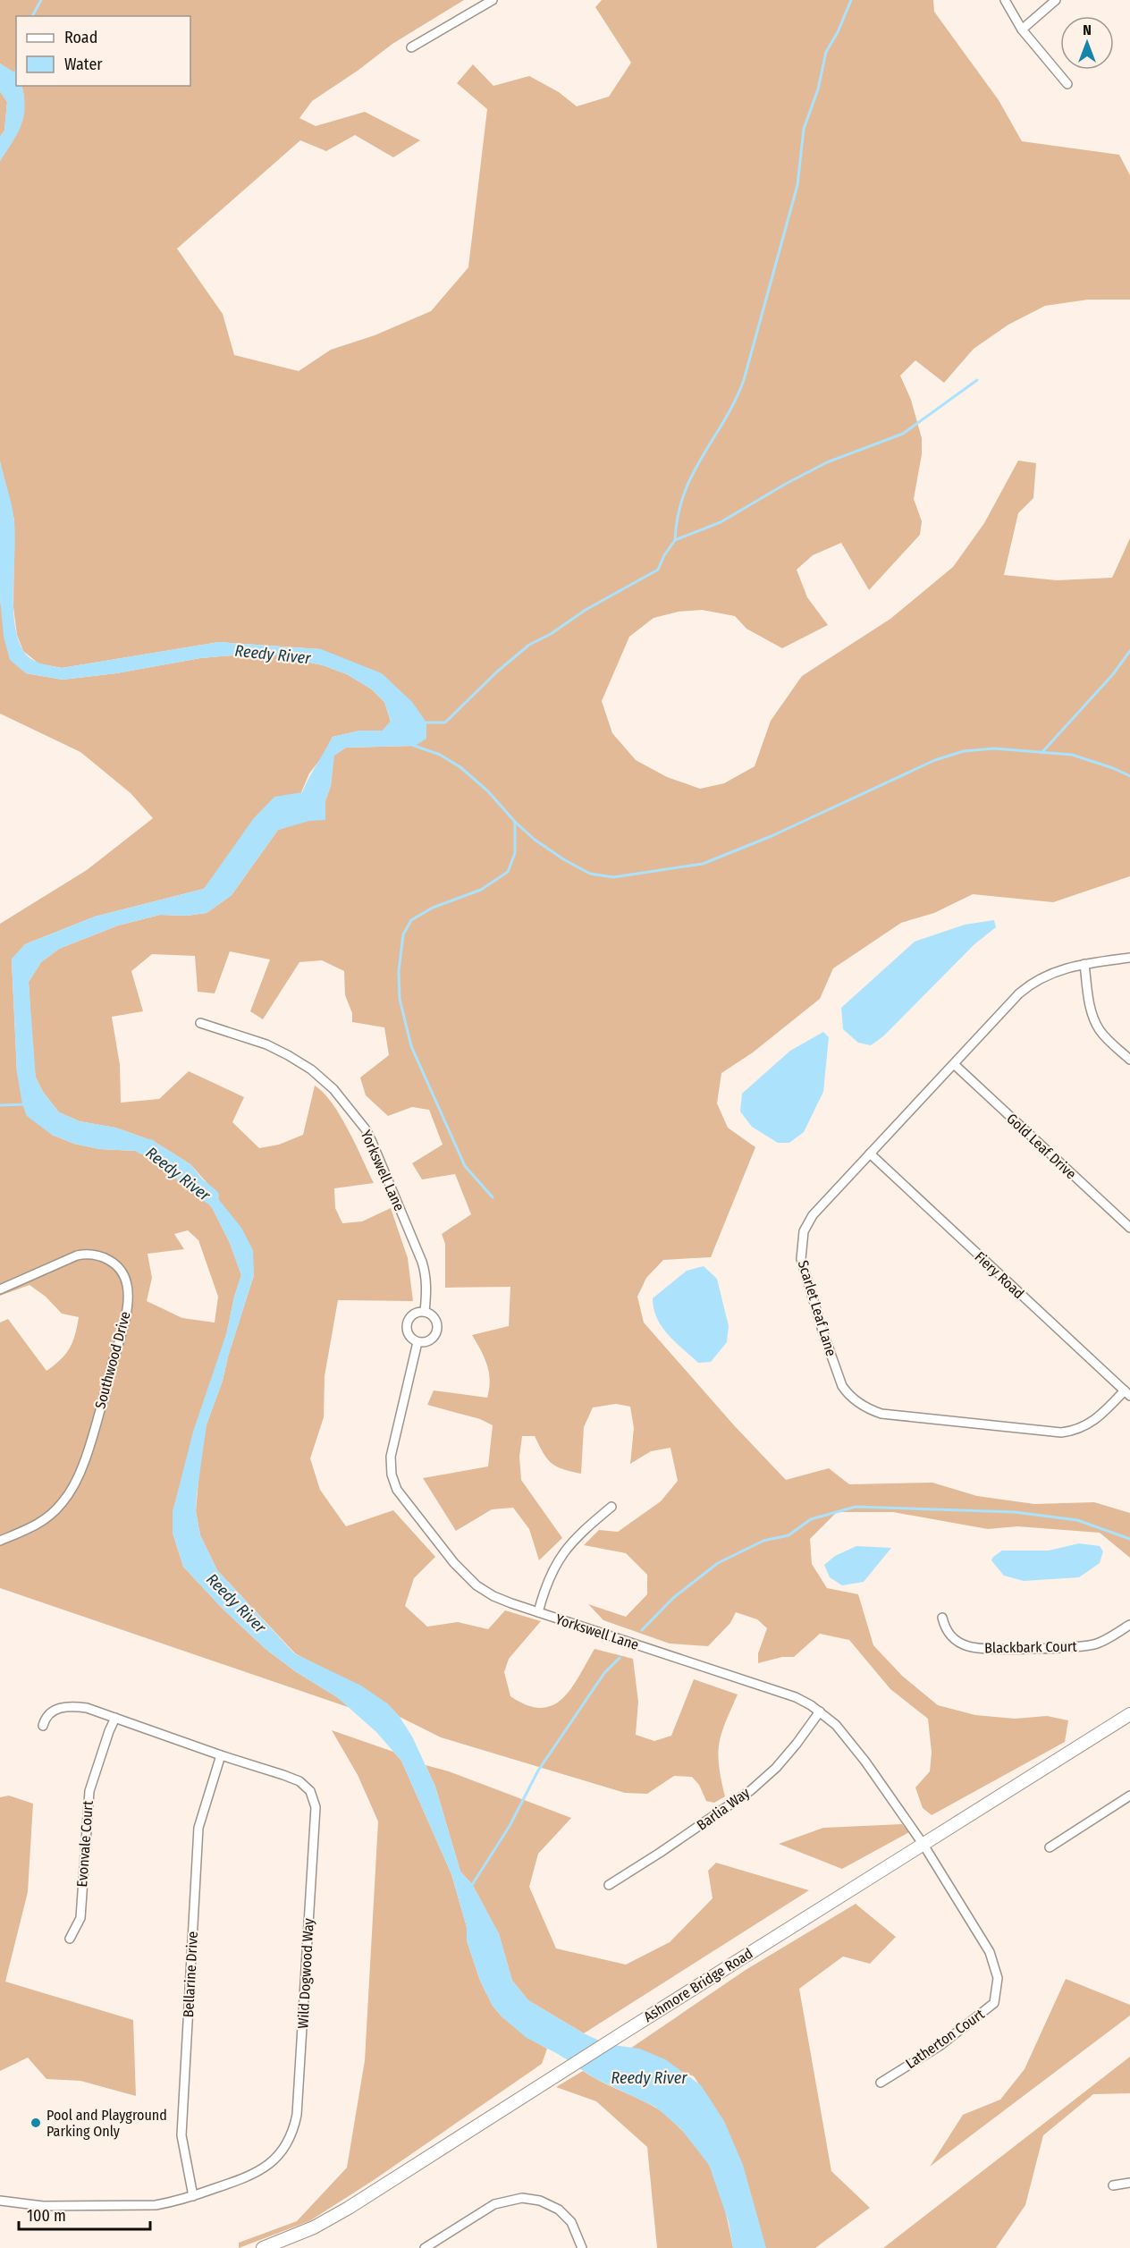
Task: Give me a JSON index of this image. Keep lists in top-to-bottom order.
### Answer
{
  "streets": {
    "main road": ["Ashmore Bridge Road"],
    "street": [
      "Gold Leaf Drive",
      "Yorkswell Lane",
      "Fiery Road",
      "Scarlet Leaf Lane",
      "Southwood Drive",
      "Blackbark Court",
      "Barlia Way",
      "Evonvale Court",
      "Wild Dogwood Way",
      "Bellarine Drive",
      "Latherton Court"
    ]
  },
  "crossings": [
    ["Gold Leaf Drive", "Scarlet Leaf Lane"],
    ["Yorkswell Lane", "Barlia Way"],
    ["Yorkswell Lane", "Ashmore Bridge Road"],
    ["Yorkswell Lane", "Latherton Court"],
    ["Fiery Road", "Scarlet Leaf Lane"],
    ["Evonvale Court", "Wild Dogwood Way"],
    ["Wild Dogwood Way", "Bellarine Drive"],
    ["Ashmore Bridge Road", "Latherton Court"]
  ],
  "water": ["Reedy River"],
  "places": ["Pool and Playground Parking Only"],
  "legend": ["Road", "Water"],
  "scale_bar": "100 m",
  "north": "top"
}
